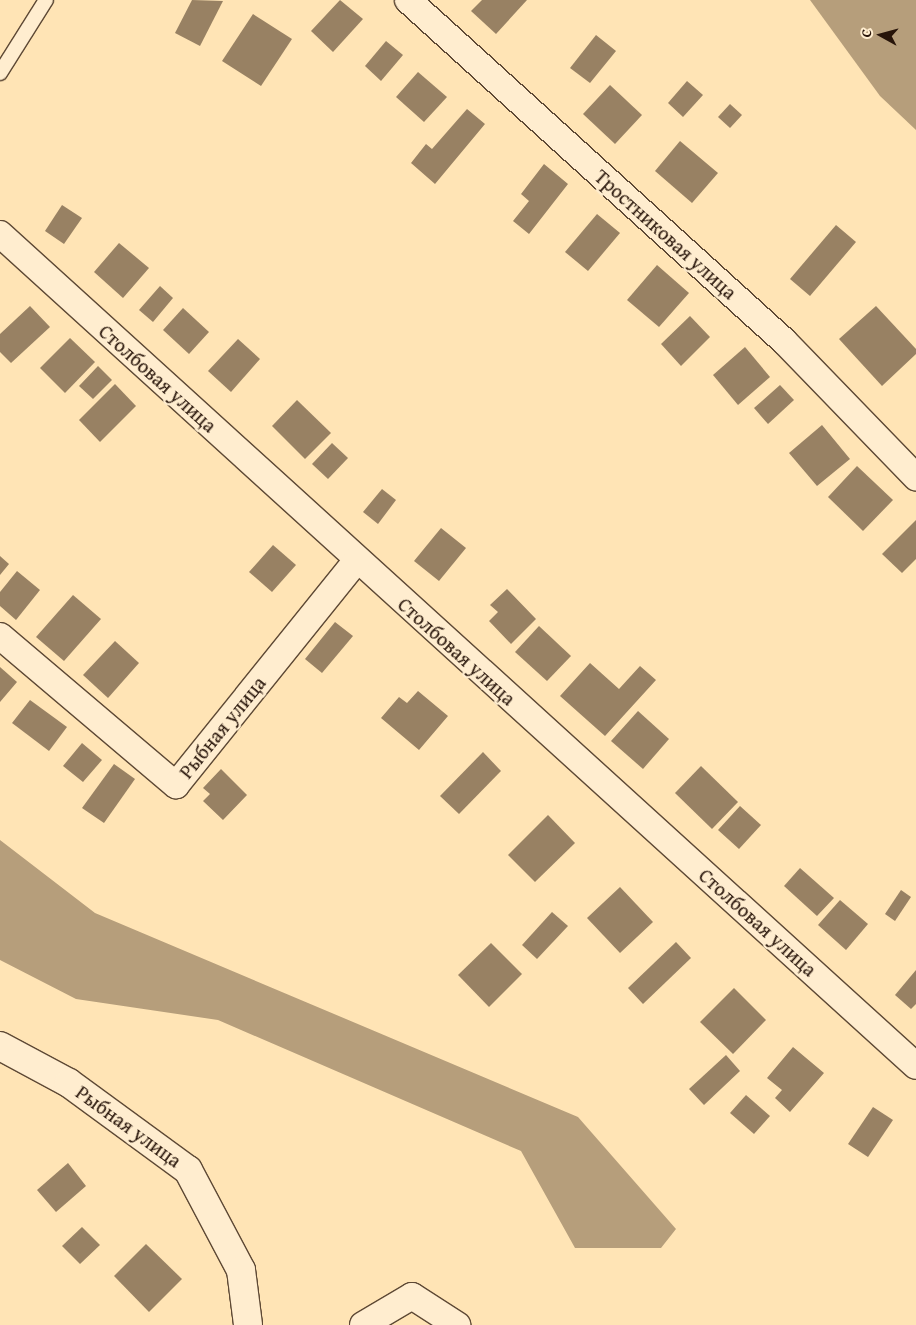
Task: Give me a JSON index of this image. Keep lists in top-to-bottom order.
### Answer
{
  "streets": {
    "street": ["Тростниковая улица", "Столбовая улица", "Рыбная улица"]
  },
  "crossings": [
    ["Столбовая улица", "Рыбная улица"]
  ],
  "north": "left"
}
